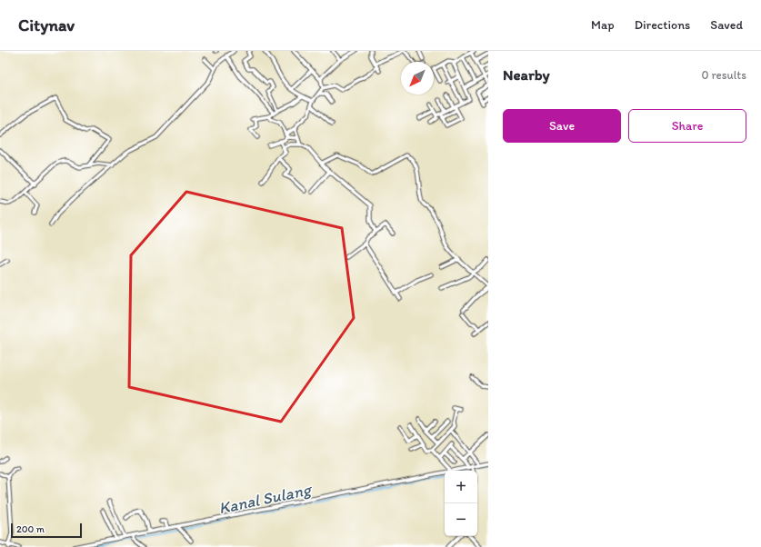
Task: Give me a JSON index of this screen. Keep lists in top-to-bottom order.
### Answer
{
  "water": ["Kanal Sulang"],
  "scale_bar": "200 m",
  "north": "bottom left",
  "page": {
    "header": "Citynav",
    "nav": ["Map", "Directions", "Saved"],
    "heading": ["Nearby", "0 results"],
    "buttons": ["Save", "Share"],
    "map_buttons": ["+", "−"],
    "scale": "200 m"
  }
}
